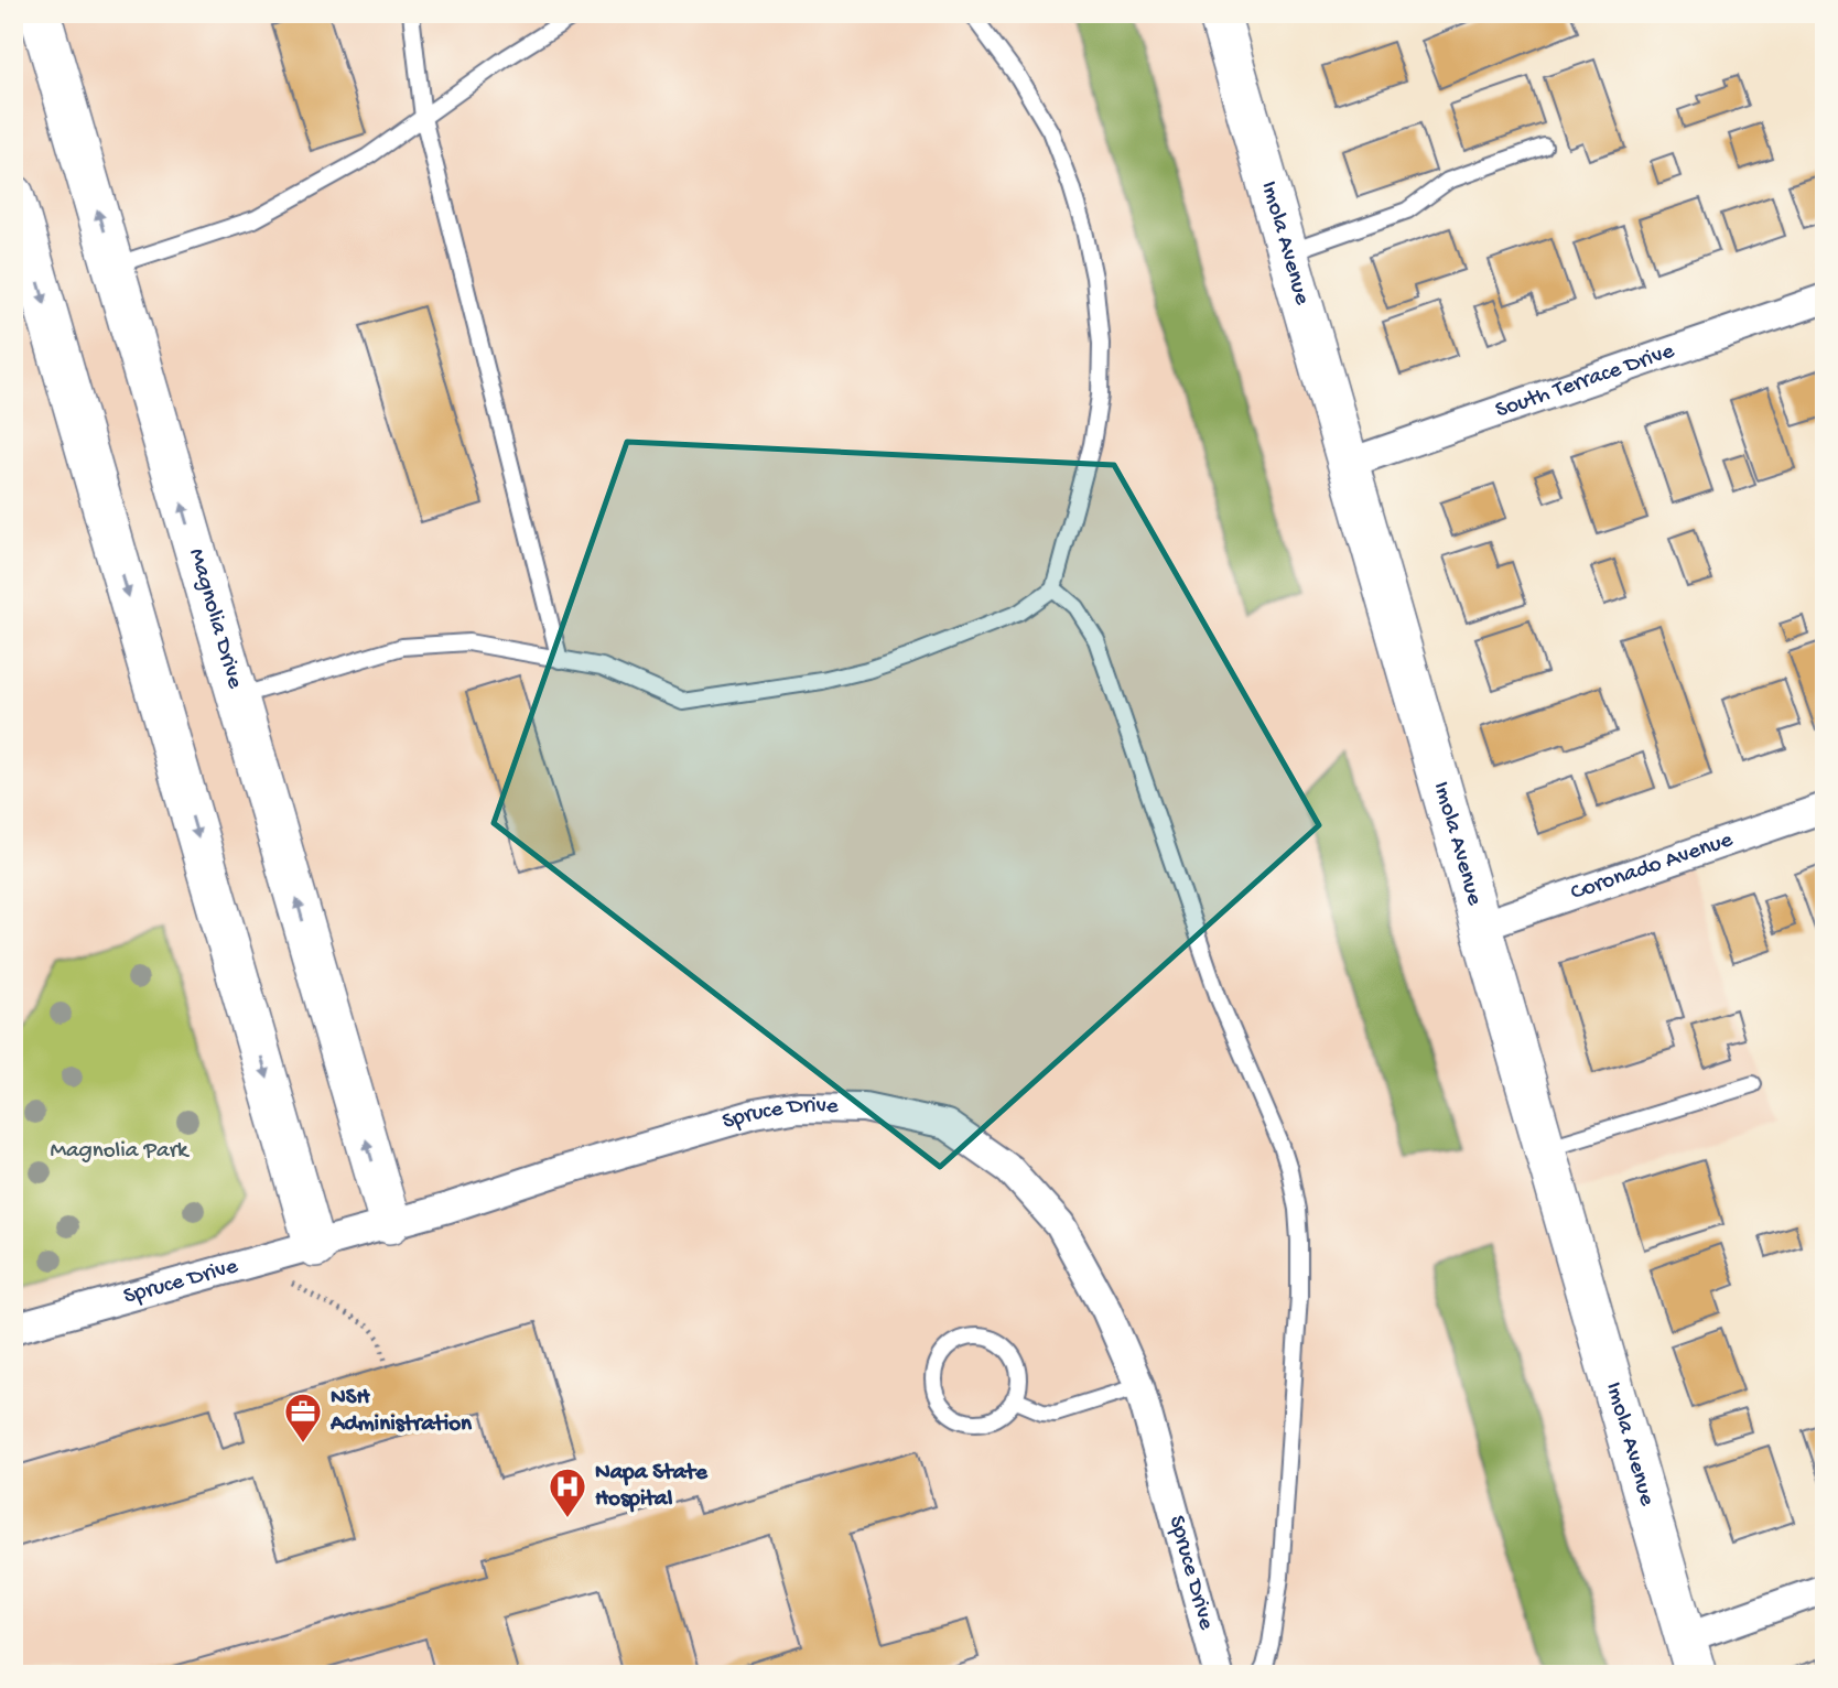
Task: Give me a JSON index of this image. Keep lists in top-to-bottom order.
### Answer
{
  "streets": {
    "street": [
      "Imola Avenue",
      "South Terrace Drive",
      "Magnolia Drive",
      "Coronado Avenue",
      "Spruce Drive"
    ]
  },
  "crossings": [
    ["Imola Avenue", "South Terrace Drive"],
    ["Imola Avenue", "Coronado Avenue"],
    ["Magnolia Drive", "Spruce Drive"]
  ],
  "parks": ["Magnolia Park"],
  "places": {
    "office": ["NSH Administration"],
    "hospital": ["Napa State Hospital"]
  }
}
